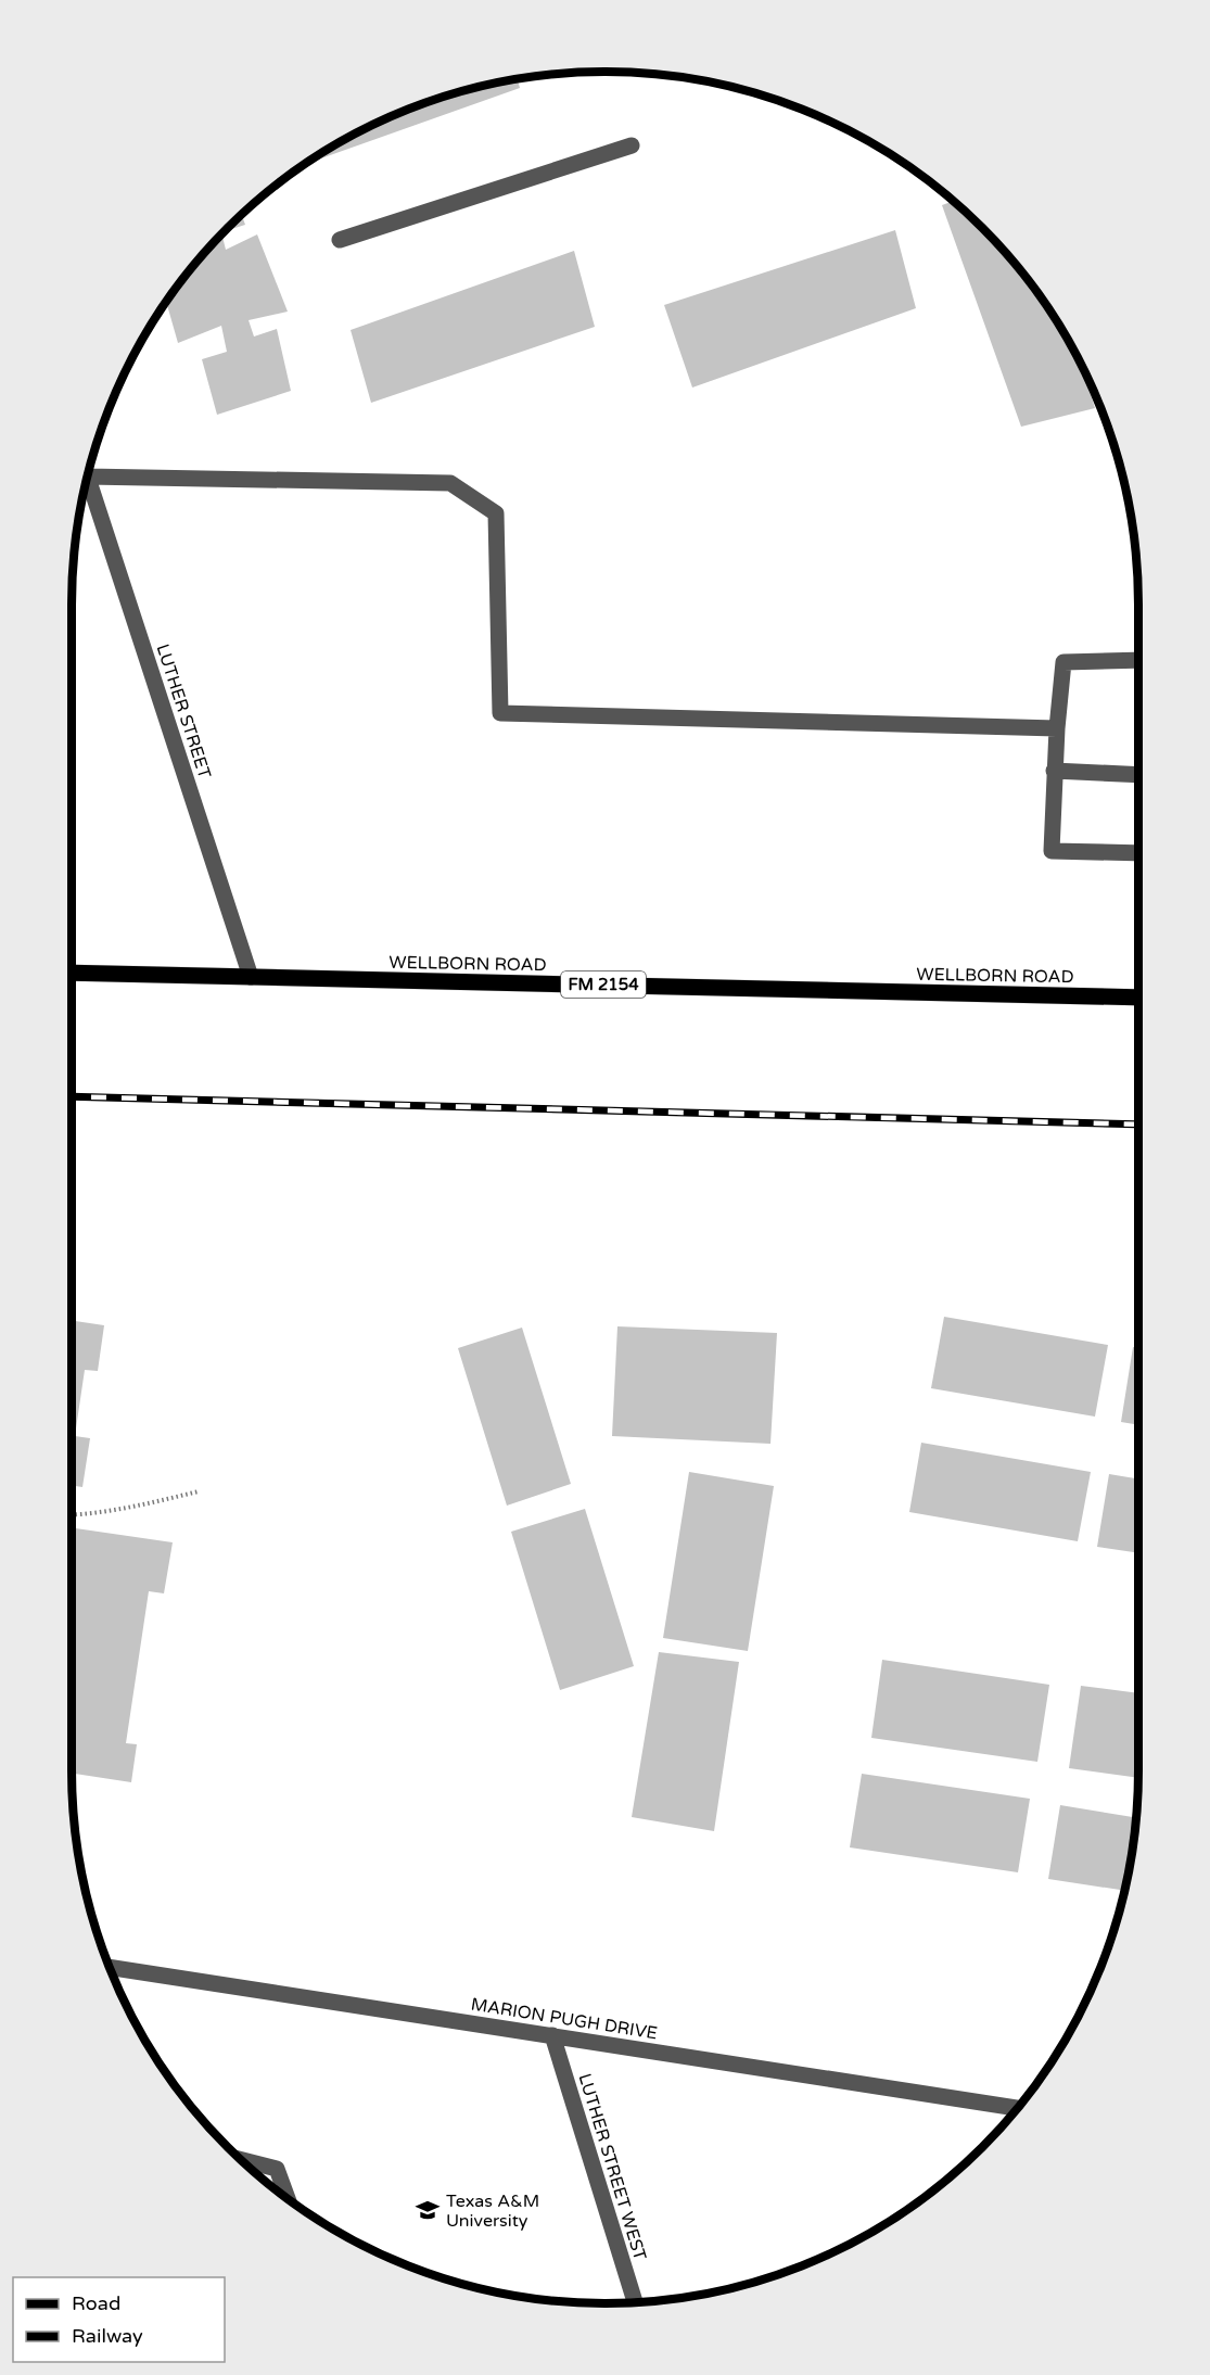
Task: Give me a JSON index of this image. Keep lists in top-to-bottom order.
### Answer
{
  "streets": {
    "main road": ["WELLBORN ROAD", "FM 2154"],
    "street": ["LUTHER STREET", "MARION PUGH DRIVE", "LUTHER STREET WEST"]
  },
  "crossings": [
    ["LUTHER STREET", "WELLBORN ROAD"],
    ["MARION PUGH DRIVE", "LUTHER STREET WEST"]
  ],
  "places": {
    "school or university": ["Texas A&M University"]
  },
  "legend": ["Road", "Railway"]
}
